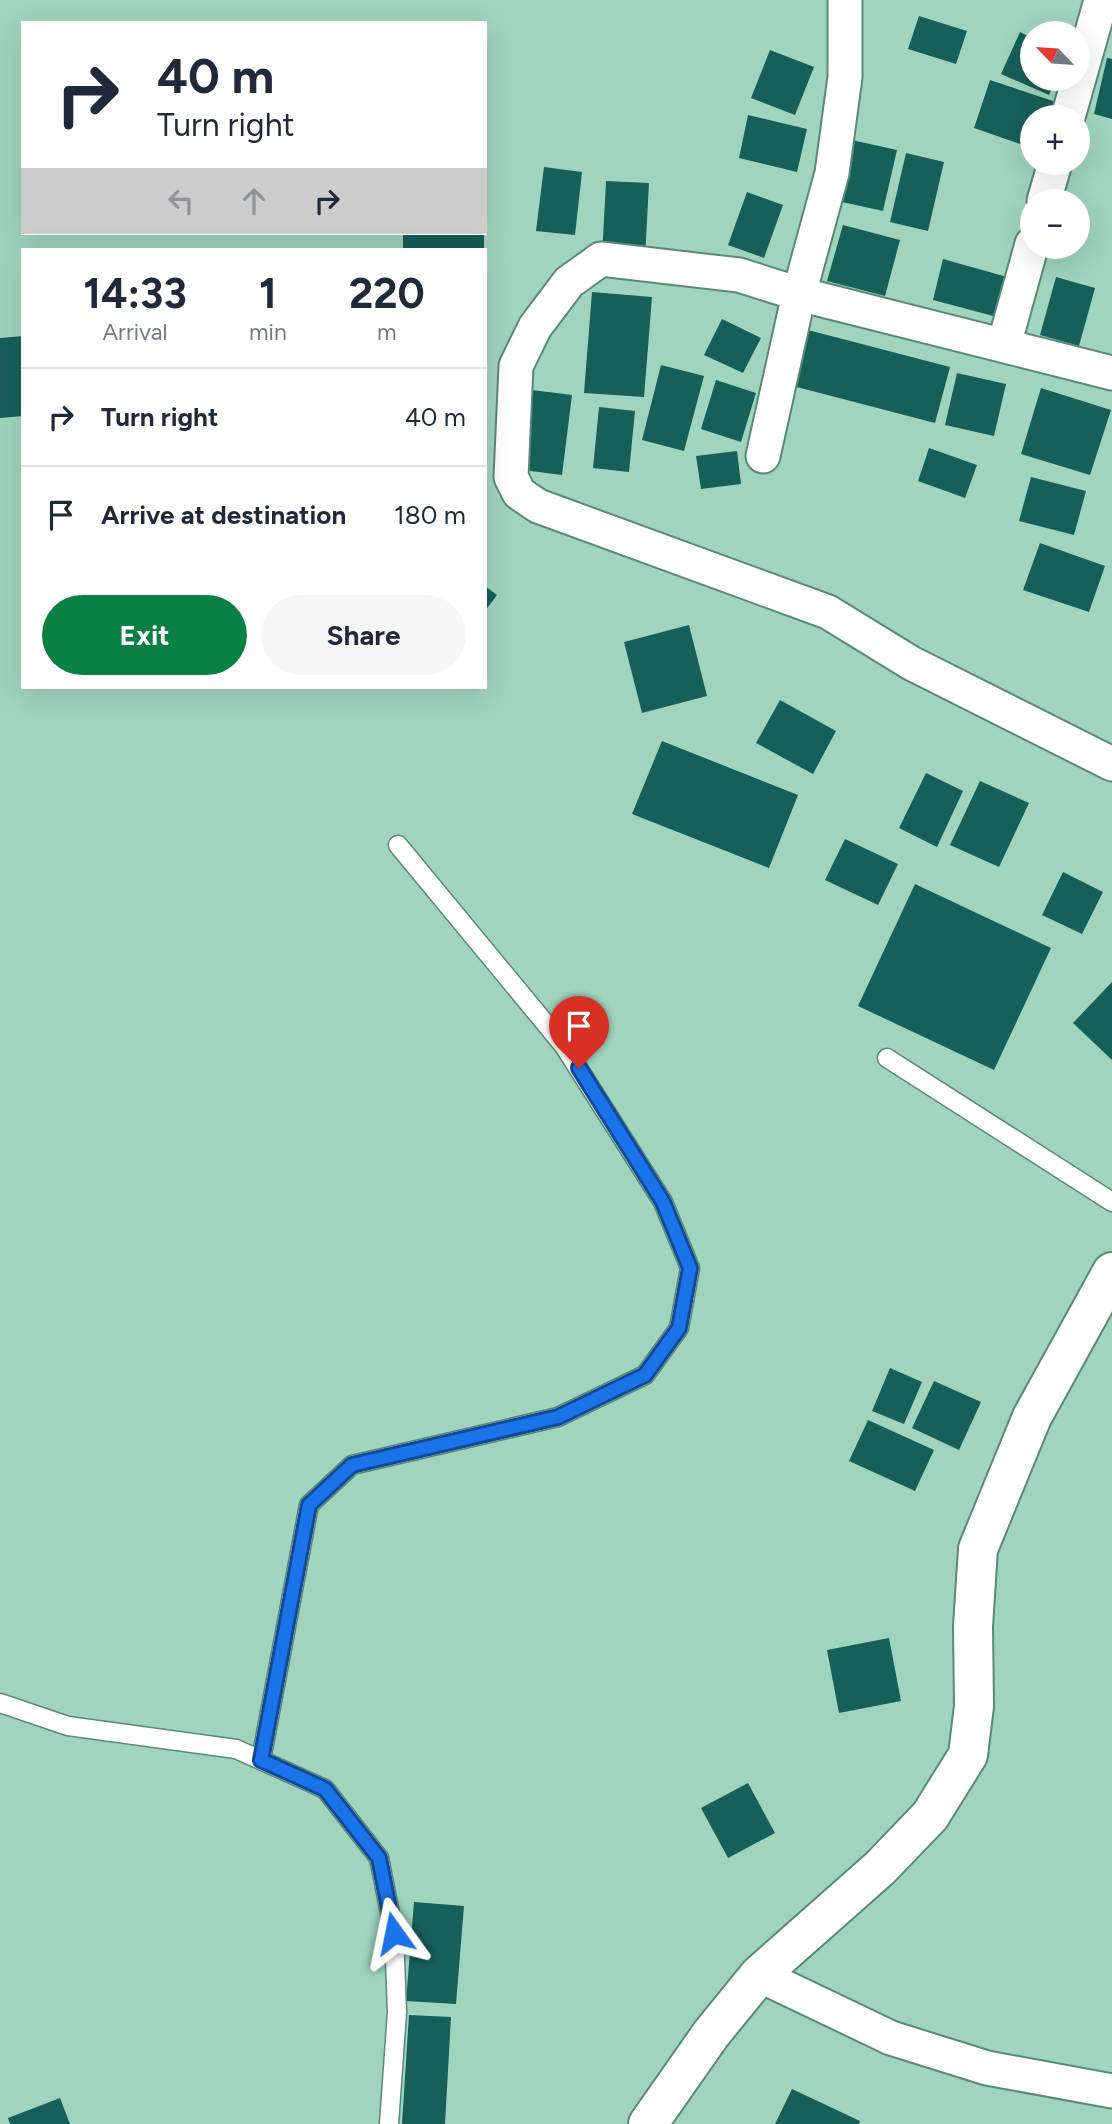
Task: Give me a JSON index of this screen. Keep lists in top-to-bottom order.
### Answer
{
  "north": "top left",
  "page": {
    "map_buttons": ["+", "−"],
    "turn": ["40 m", "Turn right"],
    "eta": [
      "14:33",
      "Arrival",
      "1",
      "min",
      "220",
      "m"
    ],
    "list": [
      {
        "name": "Turn right",
        "value": "40 m"
      },
      {
        "name": "Arrive at destination",
        "value": "180 m"
      }
    ],
    "buttons": ["Exit", "Share"]
  }
}
